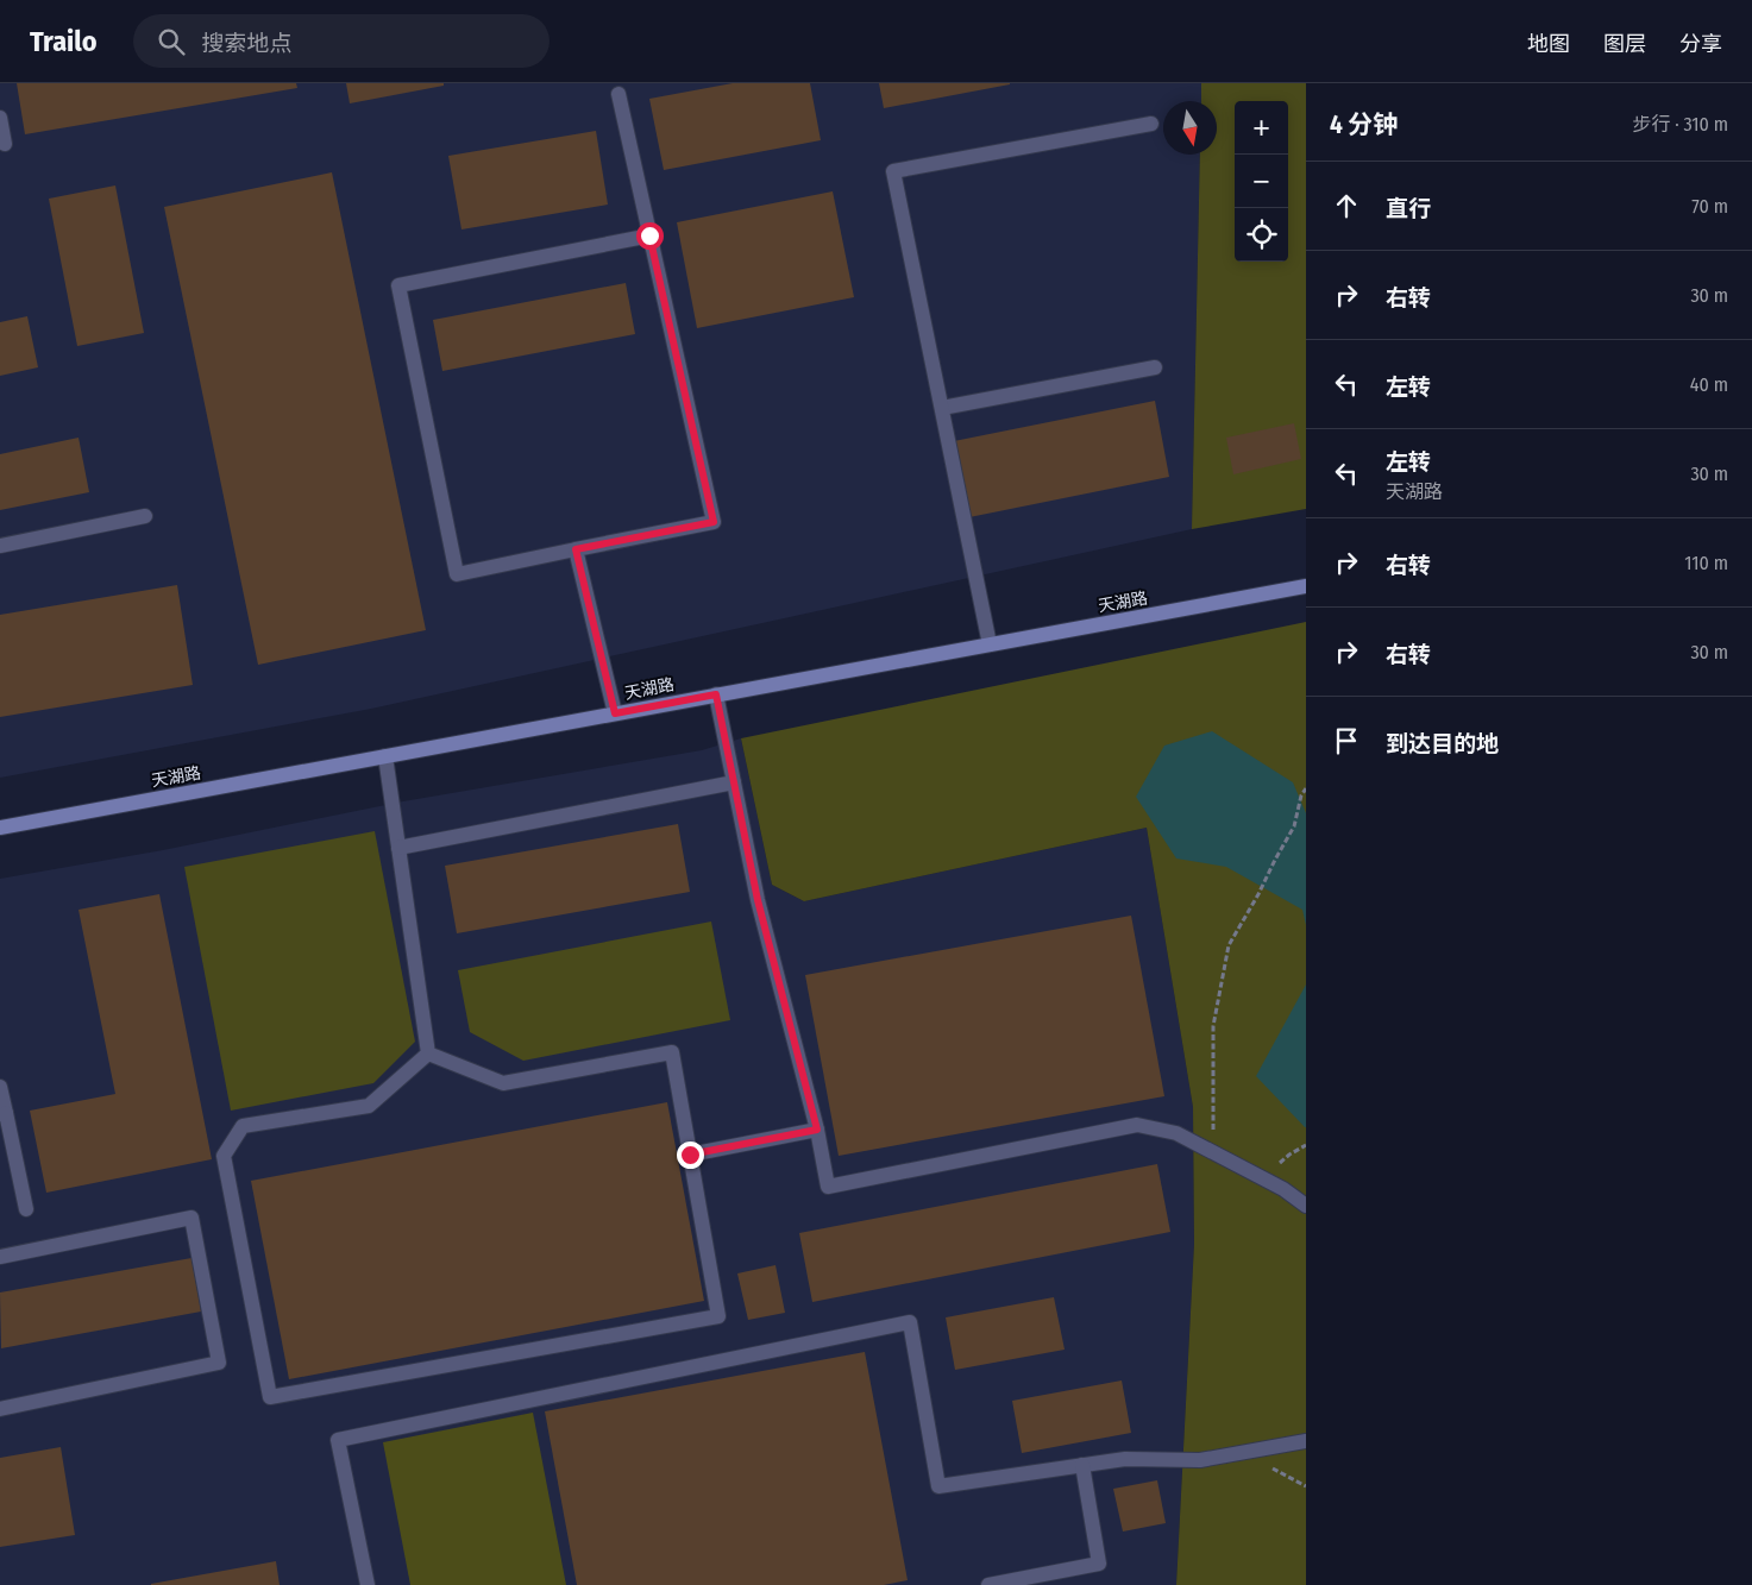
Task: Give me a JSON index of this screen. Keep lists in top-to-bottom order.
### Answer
{
  "streets": {
    "street": ["天湖路"]
  },
  "north": "bottom",
  "page": {
    "header": "Trailo",
    "search": "搜索地点",
    "nav": ["地图", "图层", "分享"],
    "heading": ["4 分钟", "步行 · 310 m"],
    "map_buttons": ["+", "−"],
    "list": [
      ["直行", "70 m"],
      ["右转", "30 m"],
      ["左转", "40 m"],
      ["左转", "天湖路", "30 m"],
      ["右转", "110 m"],
      ["右转", "30 m"],
      "到达目的地"
    ]
  }
}
